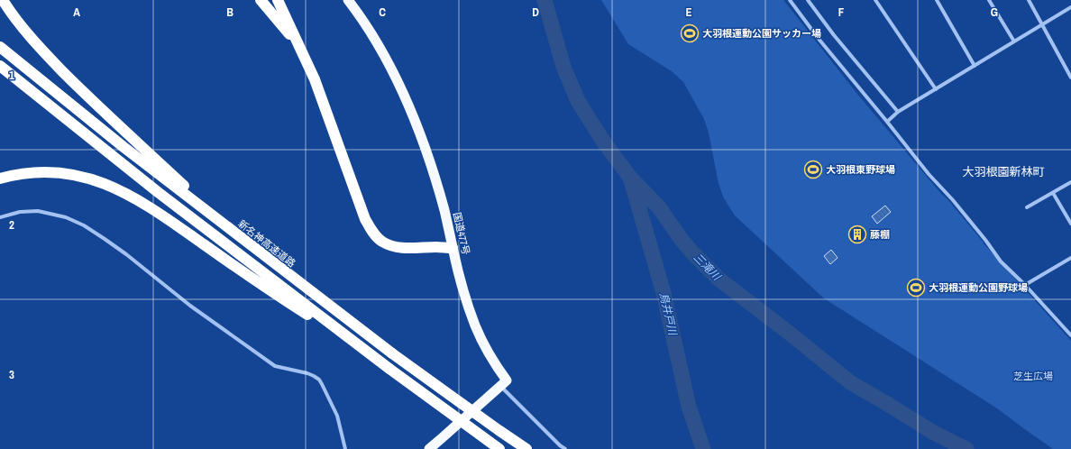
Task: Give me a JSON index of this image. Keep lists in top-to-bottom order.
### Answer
{
  "streets": {
    "highway": ["国道477号", "新名神高速道路"]
  },
  "districts": ["大羽根園新林町"],
  "water": ["三滝川", "鳥井戸川"],
  "parks": ["芝生広場"],
  "places": {
    "sports": ["大羽根運動公園サッカー場", "大羽根東野球場", "大羽根運動公園野球場"],
    "building": ["藤棚"]
  },
  "grid": {
    "columns": [
      "A",
      "B",
      "C",
      "D",
      "E",
      "F",
      "G"
    ],
    "rows": ["1", "2", "3"]
  }
}
